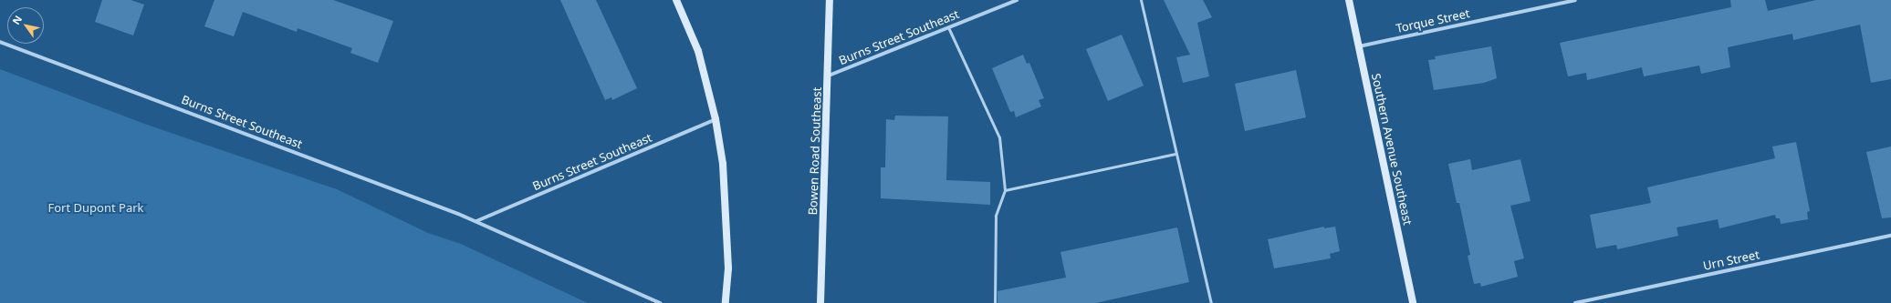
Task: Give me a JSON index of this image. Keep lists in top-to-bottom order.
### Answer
{
  "streets": {
    "street": [
      "Torque Street",
      "Burns Street Southeast",
      "Southern Avenue Southeast",
      "Bowen Road Southeast",
      "Urn Street"
    ]
  },
  "crossings": [
    ["Torque Street", "Southern Avenue Southeast"],
    ["Burns Street Southeast", "Bowen Road Southeast"]
  ],
  "parks": ["Fort Dupont Park"],
  "north": "top left"
}
